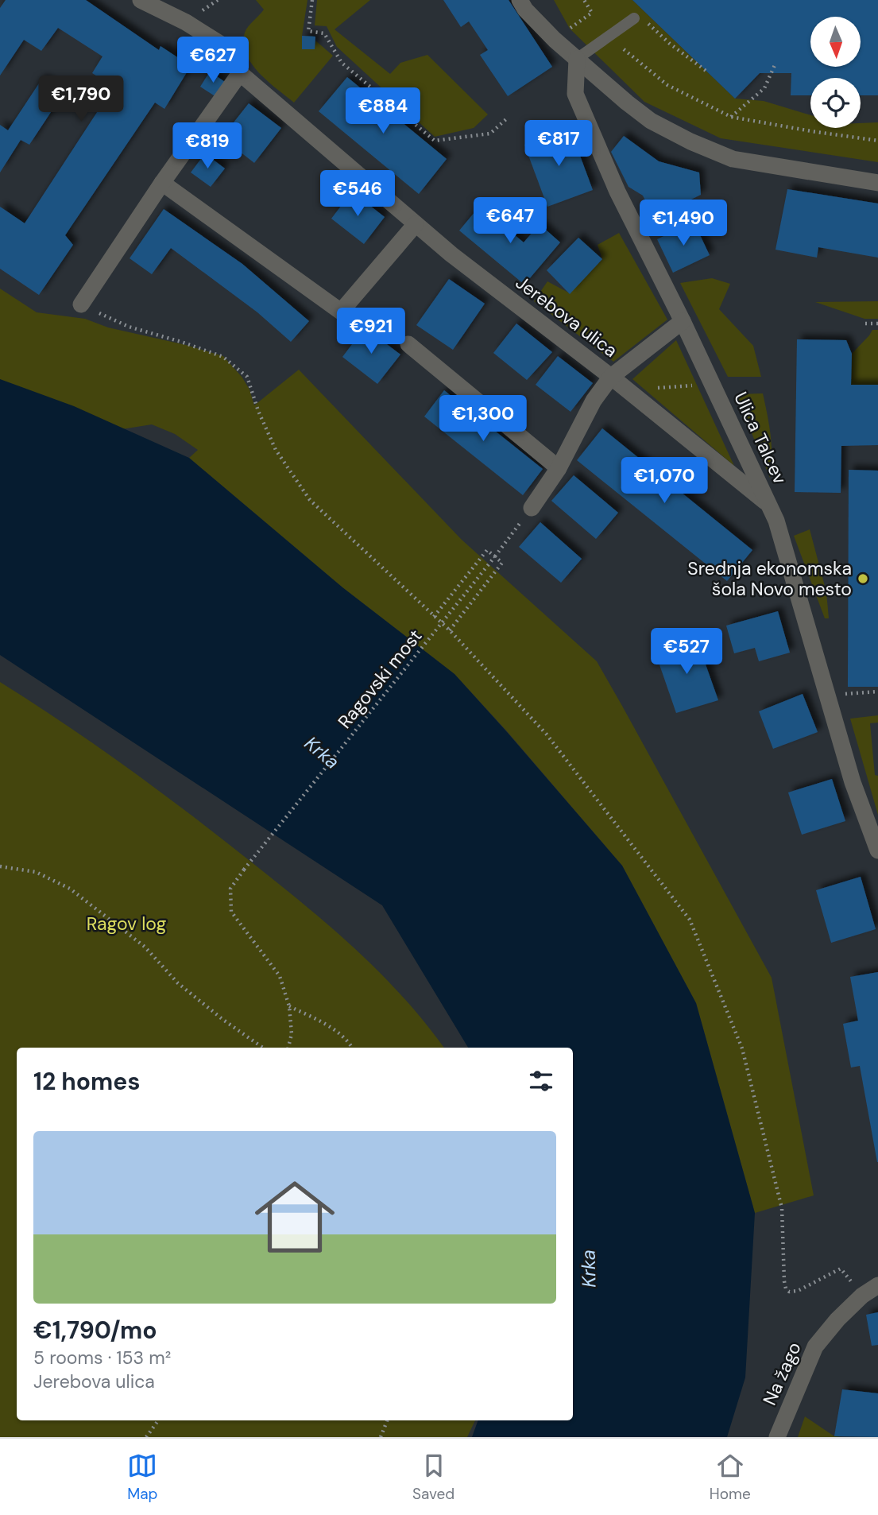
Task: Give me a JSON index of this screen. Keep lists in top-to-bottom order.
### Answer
{
  "streets": {
    "street": ["Jerebova ulica", "Ulica Talcev", "Na žago"],
    "path": ["Ragovski most"]
  },
  "crossings": [
    ["Jerebova ulica", "Ulica Talcev"]
  ],
  "water": ["Krka"],
  "parks": ["Ragov log"],
  "places": ["Srednja ekonomska šola Novo mesto"],
  "north": "bottom",
  "page": {
    "price": [
      "€627",
      "€1,790",
      "€884",
      "€817",
      "€819",
      "€546",
      "€647",
      "€1,490",
      "€921",
      "€1,300",
      "€1,070",
      "€527"
    ],
    "heading": "12 homes",
    "list": [
      {
        "name": "€1,790/mo",
        "note": "5 rooms · 153 m² · Jerebova ulica"
      }
    ],
    "tabs": ["Map", "Saved", "Home"]
  }
}
